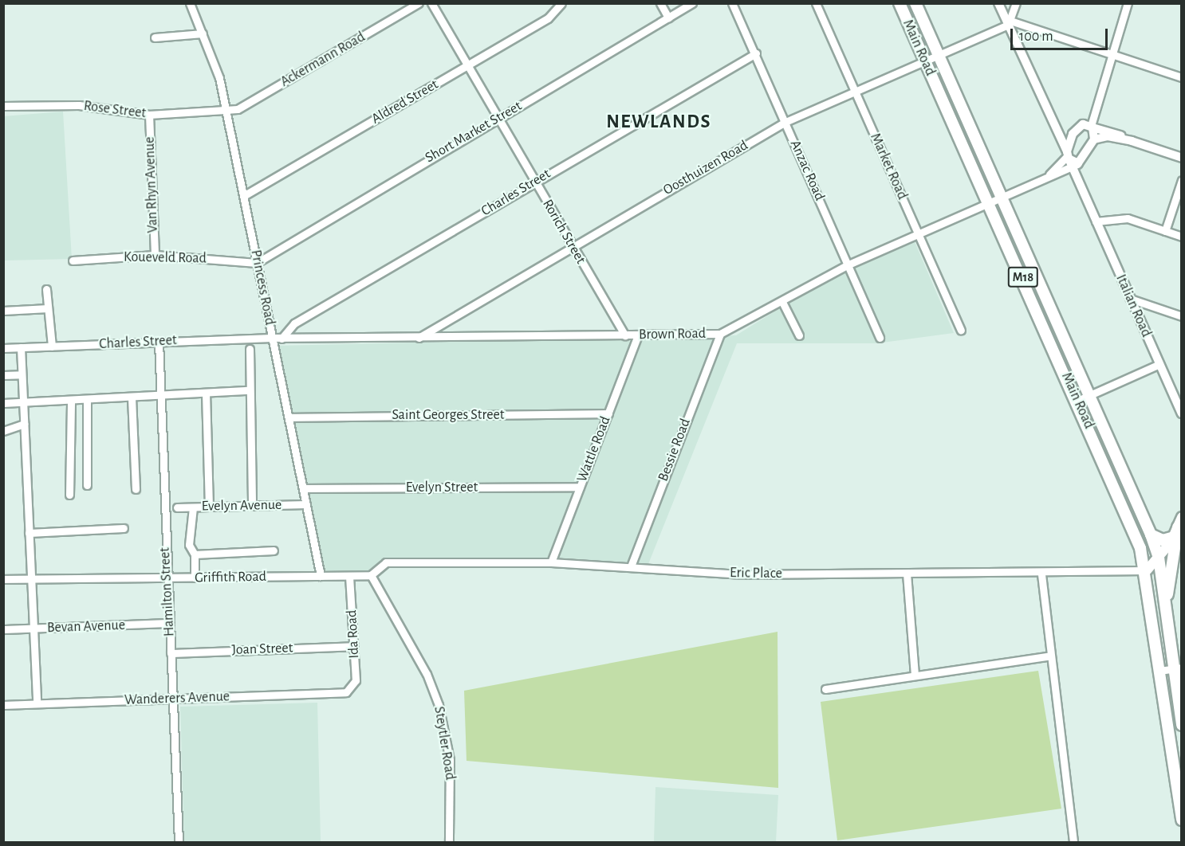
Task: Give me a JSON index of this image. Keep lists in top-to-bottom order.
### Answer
{
  "streets": {
    "main road": ["Main Road", "M18"],
    "street": [
      "Ackermann Road",
      "Aldred Street",
      "Rose Street",
      "Short Market Street",
      "Market Road",
      "Oosthuizen Road",
      "Anzac Road",
      "Van Rhyn Avenue",
      "Charles Street",
      "Rorich Street",
      "Koueveld Road",
      "Princess Road",
      "Italian Road",
      "Brown Road",
      "Saint Georges Street",
      "Wattle Road",
      "Bessie Road",
      "Evelyn Street",
      "Evelyn Avenue",
      "Eric Place",
      "Griffith Road",
      "Hamilton Street",
      "Bevan Avenue",
      "Ida Road",
      "Joan Street",
      "Wanderers Avenue",
      "Steytler Road"
    ]
  },
  "crossings": [
    ["Main Road", "Oosthuizen Road"],
    ["Main Road", "Brown Road"],
    ["Main Road", "Eric Place"],
    ["Ackermann Road", "Rose Street"],
    ["Ackermann Road", "Princess Road"],
    ["Aldred Street", "Rorich Street"],
    ["Aldred Street", "Princess Road"],
    ["Rose Street", "Van Rhyn Avenue"],
    ["Rose Street", "Princess Road"],
    ["Short Market Street", "Rorich Street"],
    ["Short Market Street", "Koueveld Road"],
    ["Short Market Street", "Princess Road"],
    ["Market Road", "Oosthuizen Road"],
    ["Market Road", "Brown Road"],
    ["Oosthuizen Road", "Anzac Road"],
    ["Oosthuizen Road", "Rorich Street"],
    ["Oosthuizen Road", "Italian Road"],
    ["Oosthuizen Road", "Brown Road"],
    ["Anzac Road", "Charles Street"],
    ["Anzac Road", "Brown Road"],
    ["Van Rhyn Avenue", "Koueveld Road"],
    ["Charles Street", "Rorich Street"],
    ["Charles Street", "Princess Road"],
    ["Charles Street", "Brown Road"],
    ["Charles Street", "Hamilton Street"],
    ["Rorich Street", "Brown Road"],
    ["Koueveld Road", "Princess Road"],
    ["Princess Road", "Brown Road"],
    ["Princess Road", "Saint Georges Street"],
    ["Princess Road", "Evelyn Street"],
    ["Princess Road", "Evelyn Avenue"],
    ["Princess Road", "Griffith Road"],
    ["Italian Road", "Brown Road"],
    ["Brown Road", "Wattle Road"],
    ["Brown Road", "Bessie Road"],
    ["Saint Georges Street", "Wattle Road"],
    ["Wattle Road", "Evelyn Street"],
    ["Wattle Road", "Eric Place"],
    ["Bessie Road", "Eric Place"],
    ["Eric Place", "Griffith Road"],
    ["Eric Place", "Steytler Road"],
    ["Griffith Road", "Hamilton Street"],
    ["Griffith Road", "Ida Road"],
    ["Griffith Road", "Steytler Road"],
    ["Hamilton Street", "Bevan Avenue"],
    ["Hamilton Street", "Joan Street"],
    ["Hamilton Street", "Wanderers Avenue"],
    ["Ida Road", "Joan Street"],
    ["Ida Road", "Wanderers Avenue"]
  ],
  "districts": ["NEWLANDS"],
  "scale_bar": "100 m"
}
